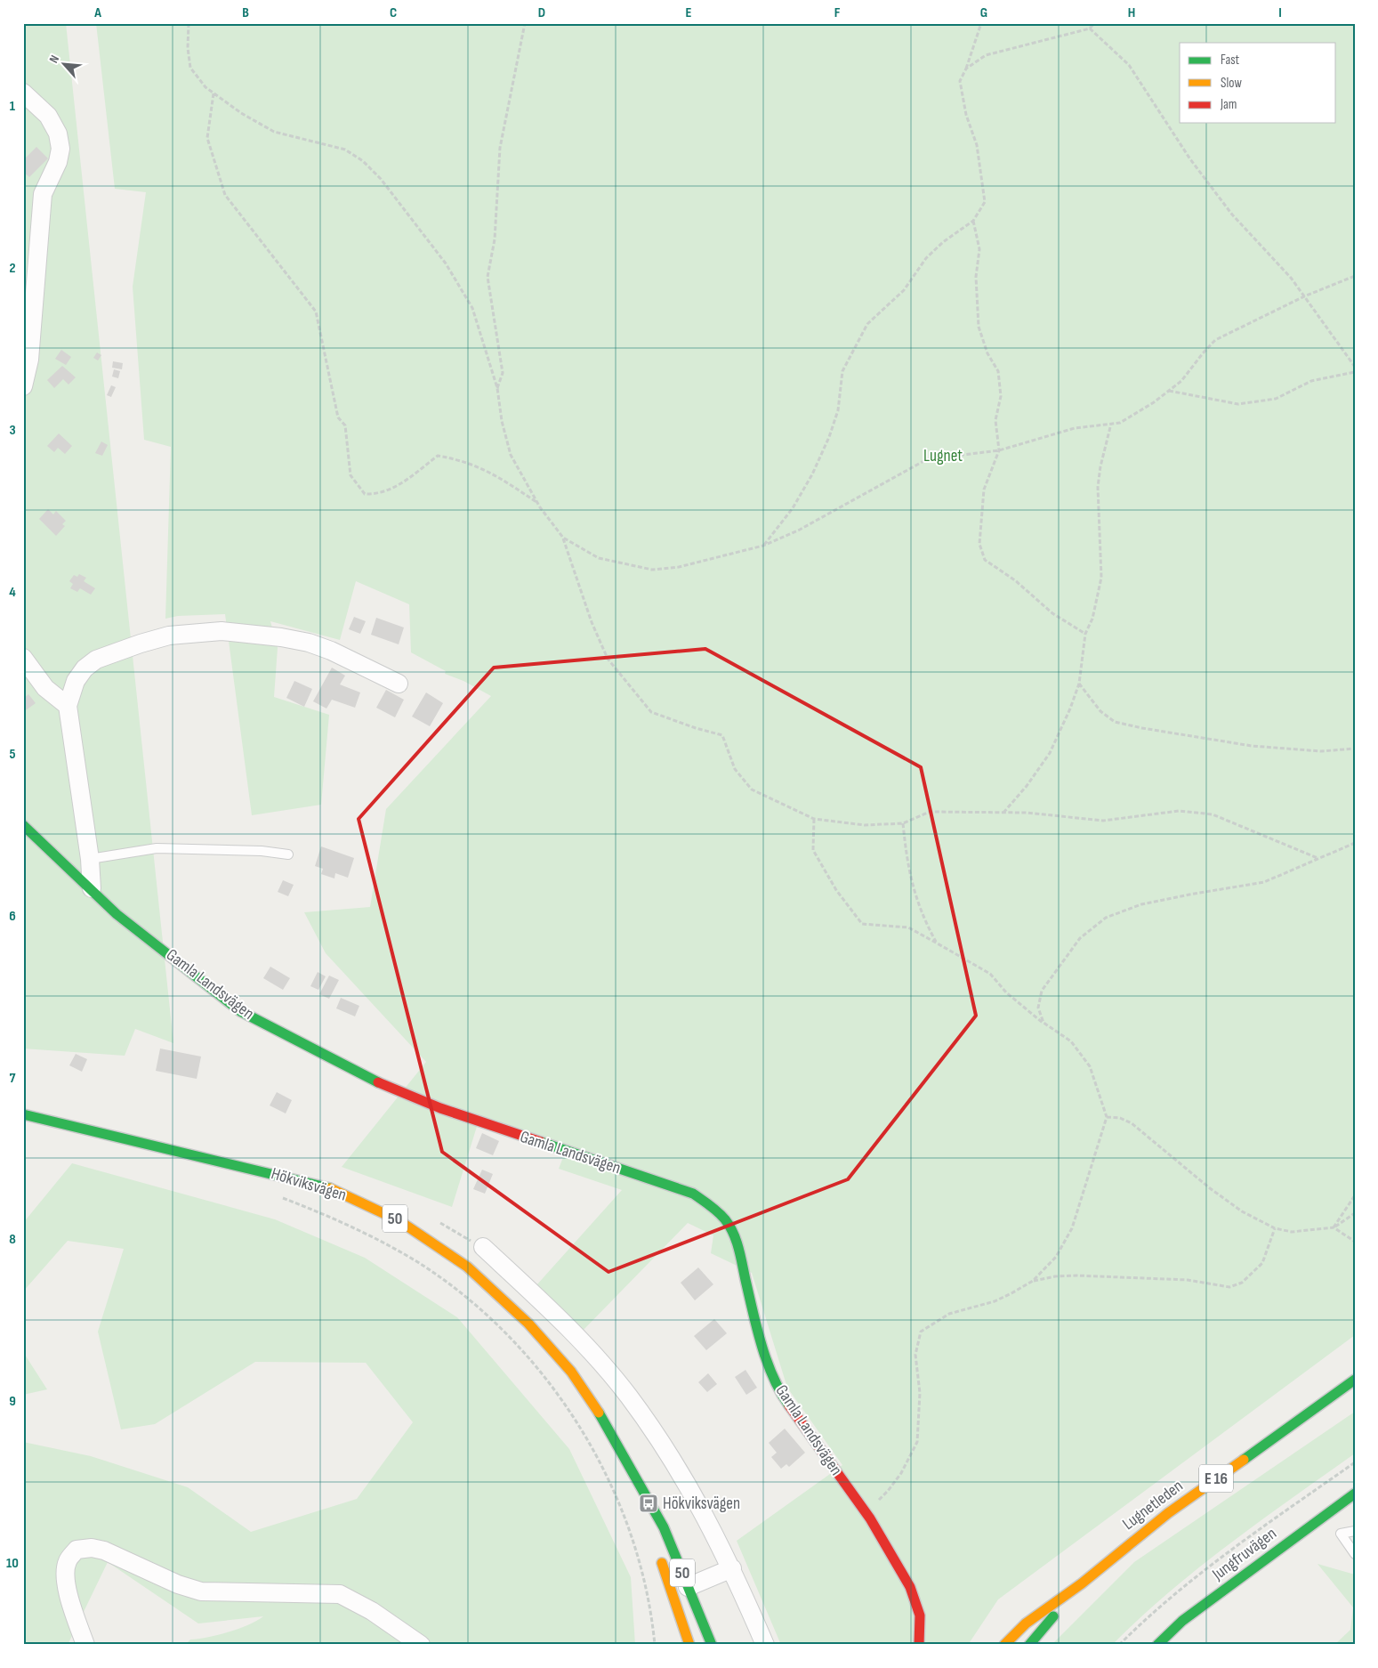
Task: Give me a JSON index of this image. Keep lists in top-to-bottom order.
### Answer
{
  "streets": {
    "main road": [
      "Gamla Landsvägen",
      "Hökviksvägen",
      "50",
      "E 16",
      "Lugnetleden",
      "Jungfruvägen"
    ]
  },
  "parks": ["Lugnet"],
  "places": {
    "bus stop": ["Hökviksvägen"]
  },
  "legend": ["Fast", "Slow", "Jam"],
  "north": "top left",
  "grid": {
    "columns": [
      "A",
      "B",
      "C",
      "D",
      "E",
      "F",
      "G",
      "H",
      "I"
    ],
    "rows": [
      "1",
      "2",
      "3",
      "4",
      "5",
      "6",
      "7",
      "8",
      "9",
      "10"
    ]
  }
}
